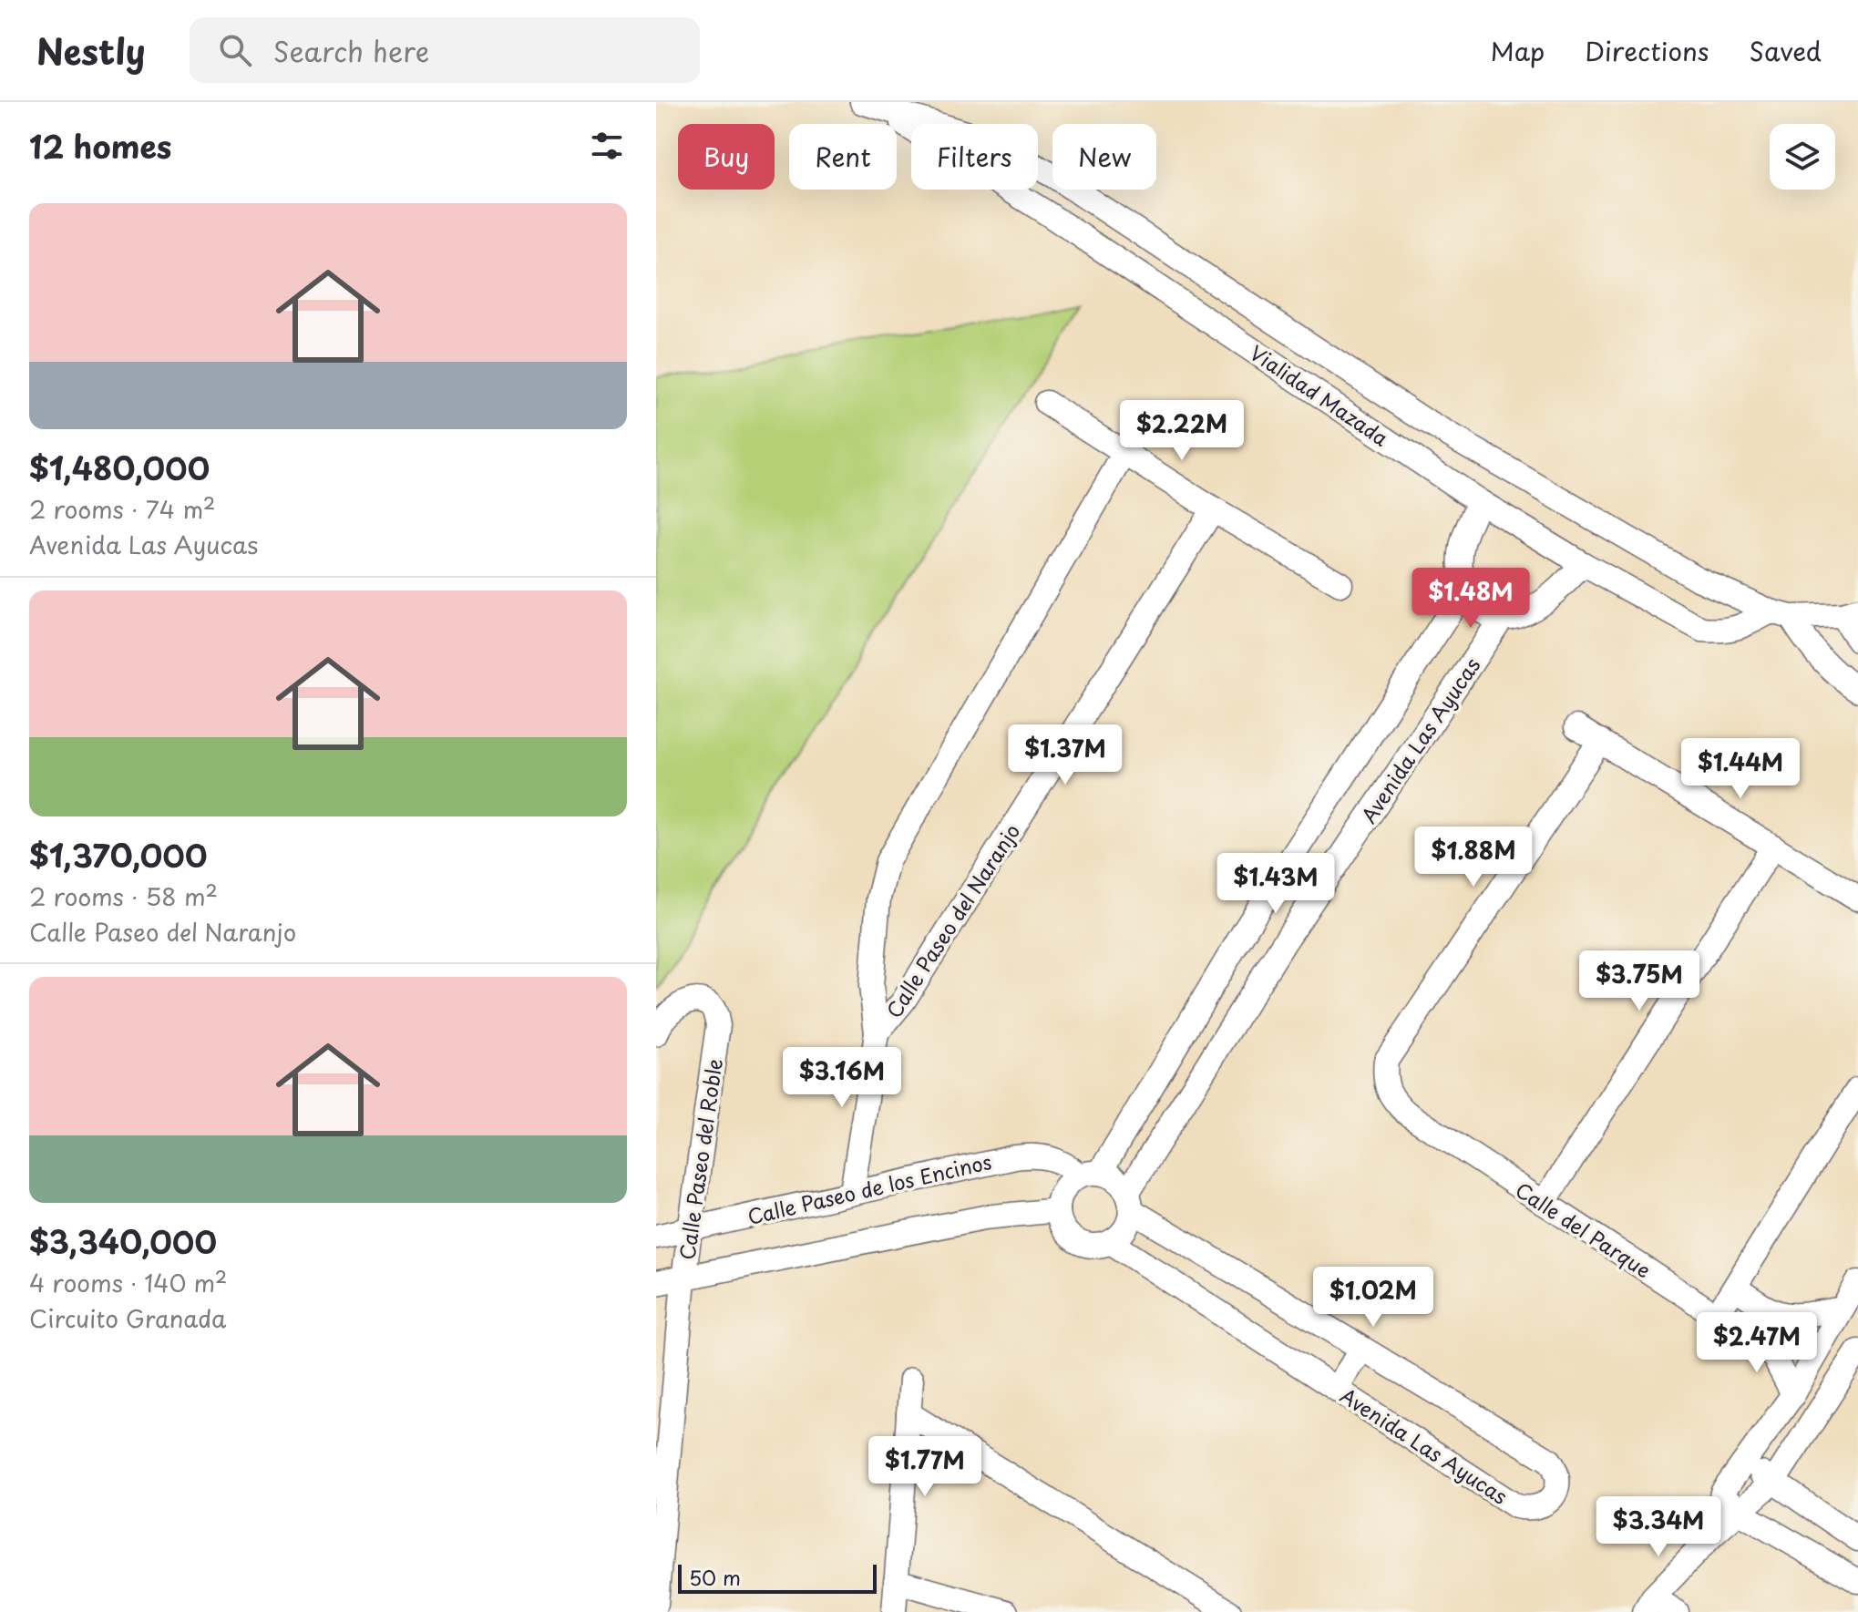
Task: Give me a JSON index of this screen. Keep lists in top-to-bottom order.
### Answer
{
  "streets": {
    "street": [
      "Vialidad Mazada",
      "Avenida Las Ayucas",
      "Calle Paseo del Naranjo",
      "Calle Paseo del Roble",
      "Calle Paseo de los Encinos",
      "Calle del Parque"
    ]
  },
  "crossings": [
    ["Avenida Las Ayucas", "Calle Paseo de los Encinos"],
    ["Calle Paseo del Naranjo", "Calle Paseo de los Encinos"],
    ["Calle Paseo del Roble", "Calle Paseo de los Encinos"]
  ],
  "scale_bar": "50 m",
  "page": {
    "header": "Nestly",
    "search": "Search here",
    "nav": ["Map", "Directions", "Saved"],
    "heading": "12 homes",
    "chip": [
      "Buy",
      "Rent",
      "Filters",
      "New"
    ],
    "list": [
      {
        "name": "$1,480,000",
        "note": "2 rooms · 74 m² · Avenida Las Ayucas"
      },
      {
        "name": "$1,370,000",
        "note": "2 rooms · 58 m² · Calle Paseo del Naranjo"
      },
      {
        "name": "$3,340,000",
        "note": "4 rooms · 140 m² · Circuito Granada"
      }
    ],
    "price": [
      "$2.22M",
      "$1.48M",
      "$1.37M",
      "$1.44M",
      "$1.88M",
      "$1.43M",
      "$3.75M",
      "$3.16M",
      "$1.02M",
      "$2.47M",
      "$1.77M",
      "$3.34M"
    ],
    "scale": "50 m"
  }
}
